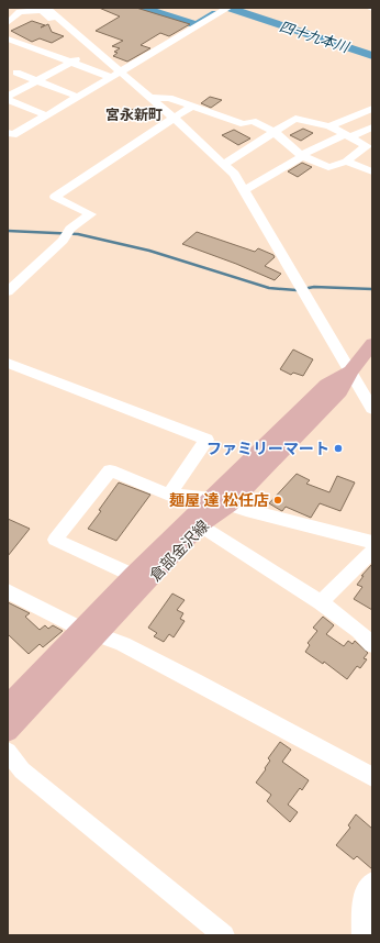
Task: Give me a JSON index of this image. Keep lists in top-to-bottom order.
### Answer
{
  "streets": {
    "main road": ["倉部金沢線"]
  },
  "districts": ["宮永新町"],
  "water": ["四十九本川"],
  "places": ["ファミリーマート", "麺屋 達 松任店"]
}
